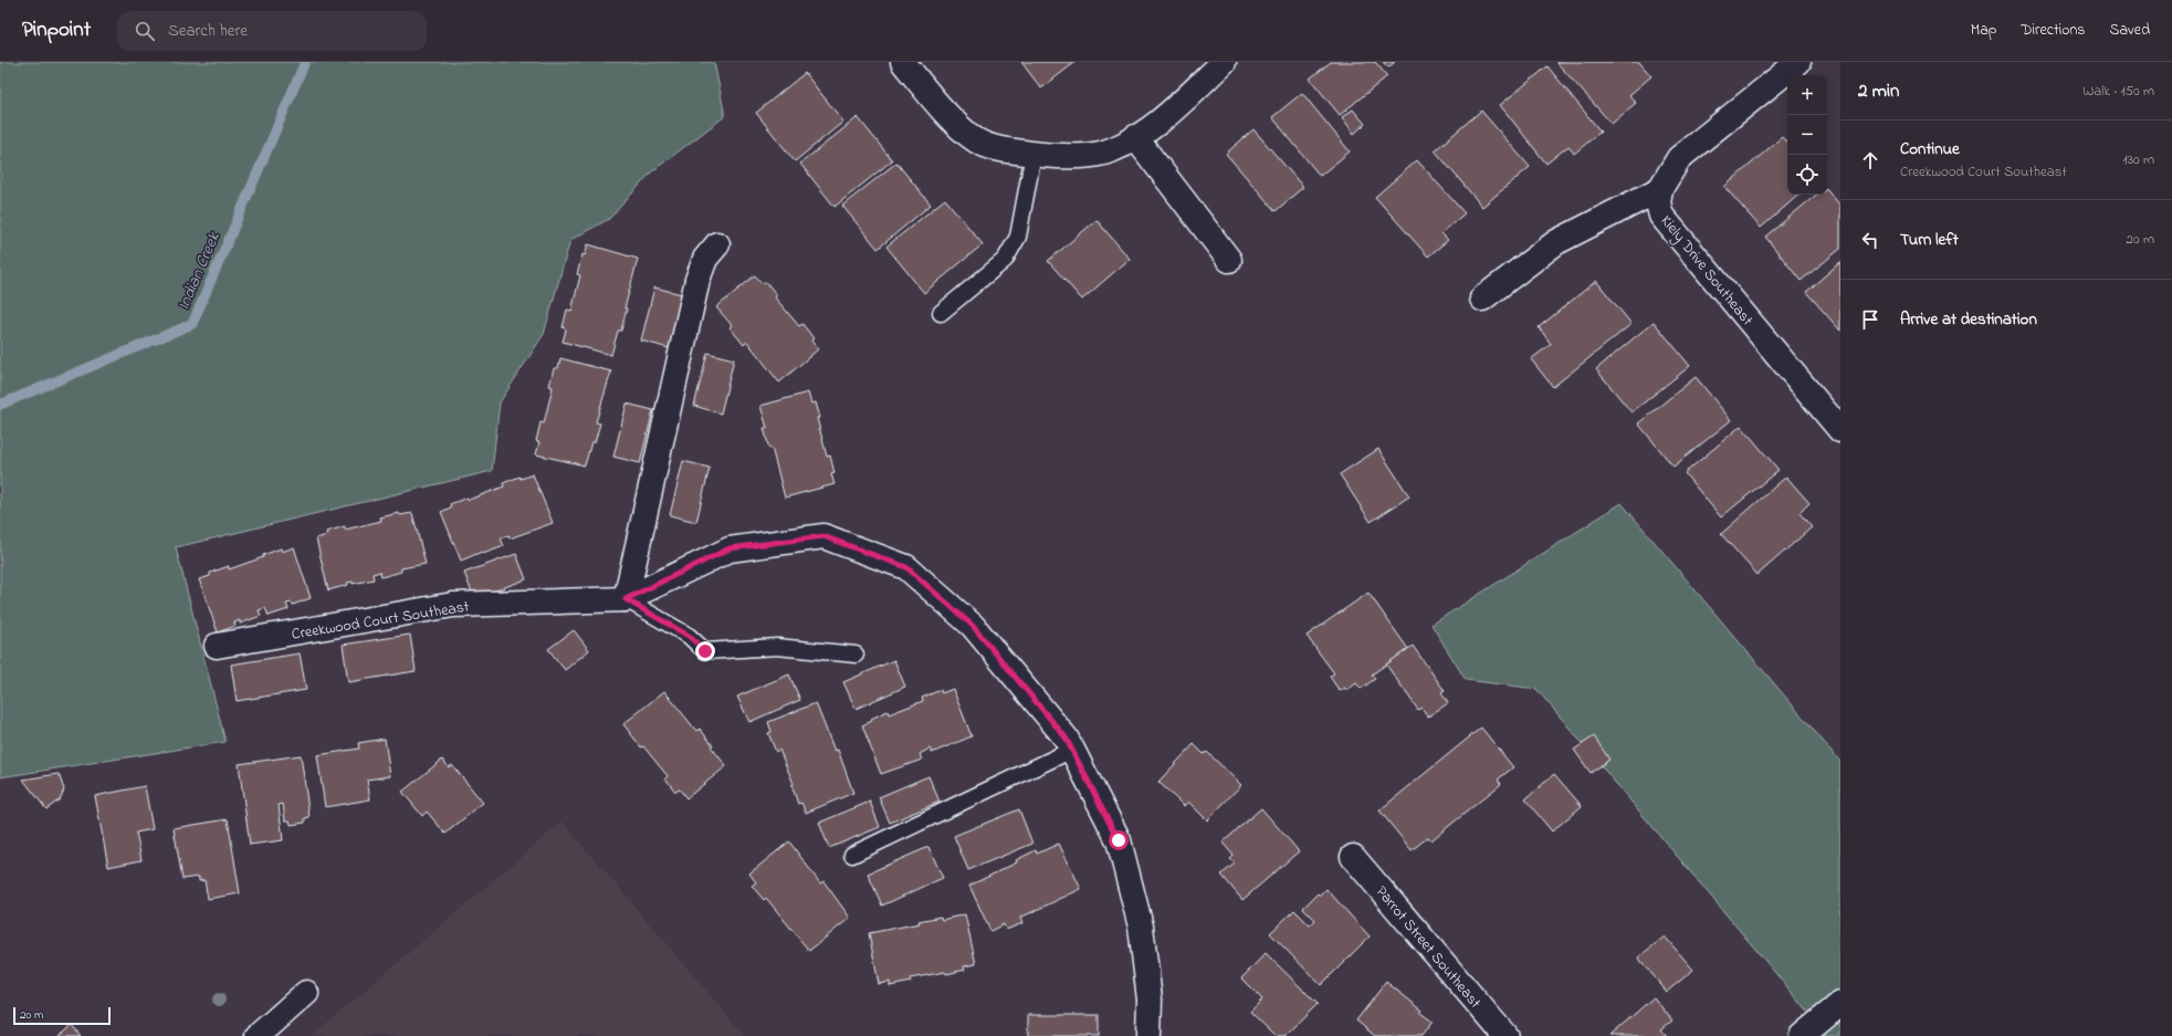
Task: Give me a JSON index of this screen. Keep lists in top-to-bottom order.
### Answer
{
  "streets": {
    "street": ["Kiely Drive Southeast", "Creekwood Court Southeast", "Parrot Street Southeast"]
  },
  "water": ["Indian Creek"],
  "scale_bar": "20 m",
  "page": {
    "header": "Pinpoint",
    "search": "Search here",
    "nav": ["Map", "Directions", "Saved"],
    "heading": ["2 min", "Walk · 150 m"],
    "map_buttons": ["+", "−"],
    "list": [
      ["Continue", "Creekwood Court Southeast", "130 m"],
      ["Turn left", "20 m"],
      "Arrive at destination"
    ],
    "scale": "20 m"
  }
}
